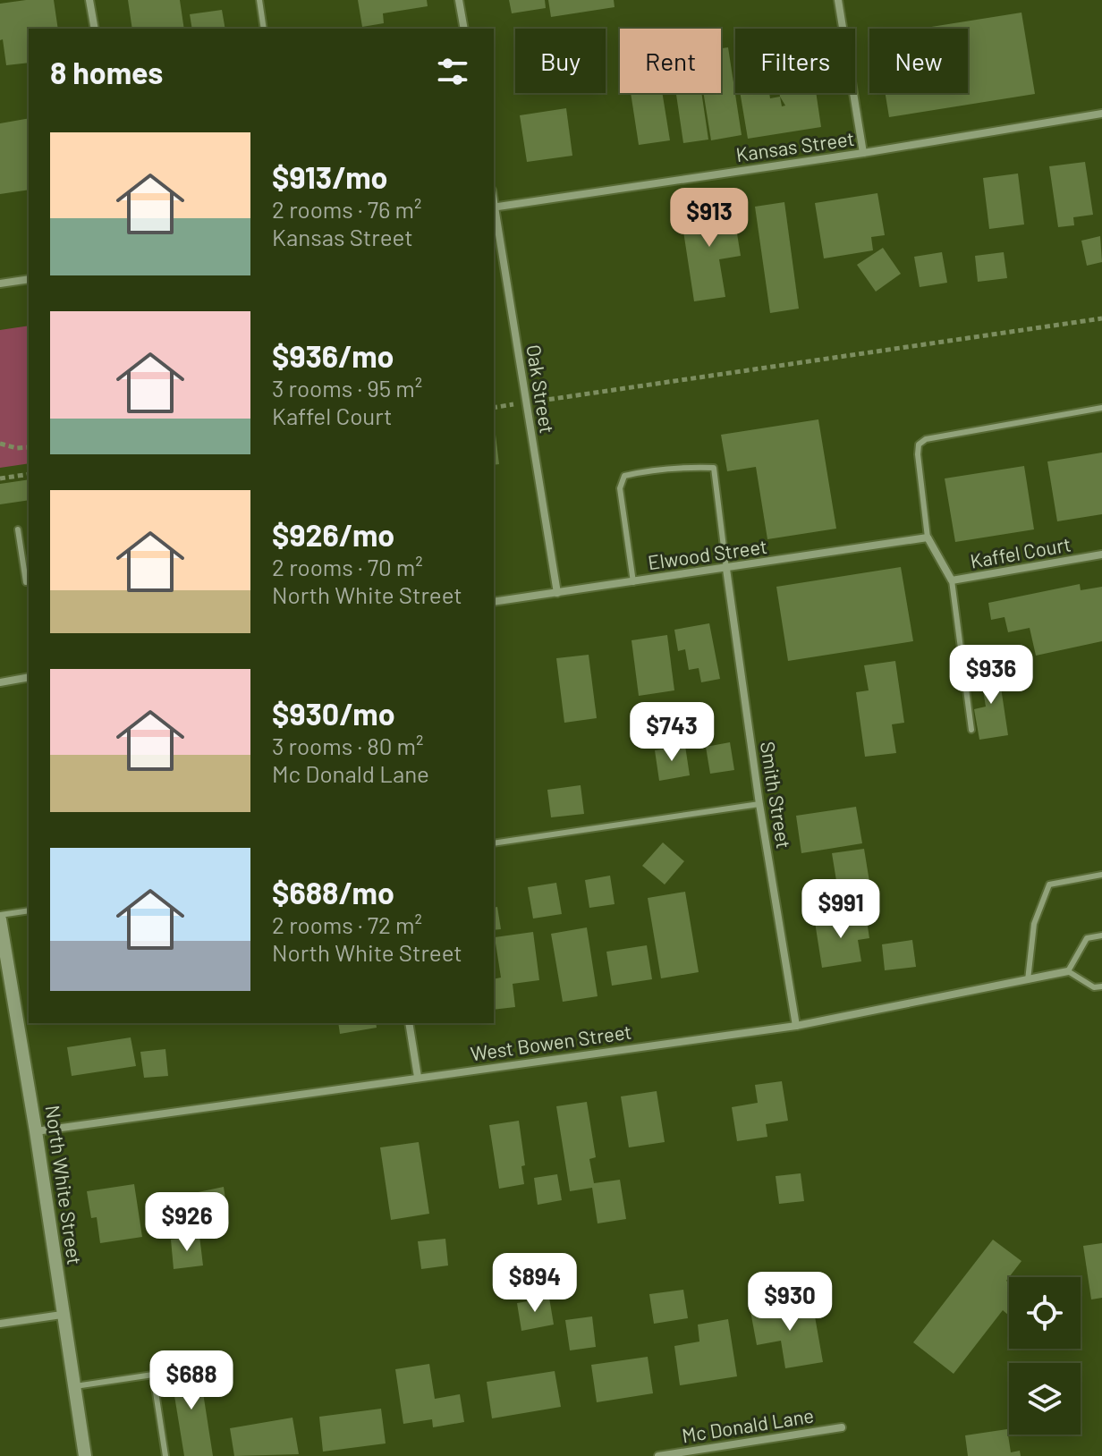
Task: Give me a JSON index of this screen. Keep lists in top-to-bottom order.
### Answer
{
  "streets": {
    "street": [
      "Kansas Street",
      "Oak Street",
      "Kaffel Court",
      "Elwood Street",
      "Smith Street",
      "West Bowen Street",
      "North White Street",
      "Mc Donald Lane"
    ]
  },
  "crossings": [
    ["Kansas Street", "Oak Street"],
    ["Oak Street", "Elwood Street"],
    ["Kaffel Court", "Elwood Street"],
    ["Elwood Street", "Smith Street"],
    ["Smith Street", "West Bowen Street"],
    ["West Bowen Street", "North White Street"]
  ],
  "page": {
    "chip": [
      "Buy",
      "Rent",
      "Filters",
      "New"
    ],
    "heading": "8 homes",
    "list": [
      {
        "name": "$913/mo",
        "note": "2 rooms · 76 m² · Kansas Street"
      },
      {
        "name": "$936/mo",
        "note": "3 rooms · 95 m² · Kaffel Court"
      },
      {
        "name": "$926/mo",
        "note": "2 rooms · 70 m² · North White Street"
      },
      {
        "name": "$930/mo",
        "note": "3 rooms · 80 m² · Mc Donald Lane"
      },
      {
        "name": "$688/mo",
        "note": "2 rooms · 72 m² · North White Street"
      }
    ],
    "price": [
      "$913",
      "$936",
      "$743",
      "$991",
      "$926",
      "$894",
      "$930",
      "$688"
    ]
  }
}
